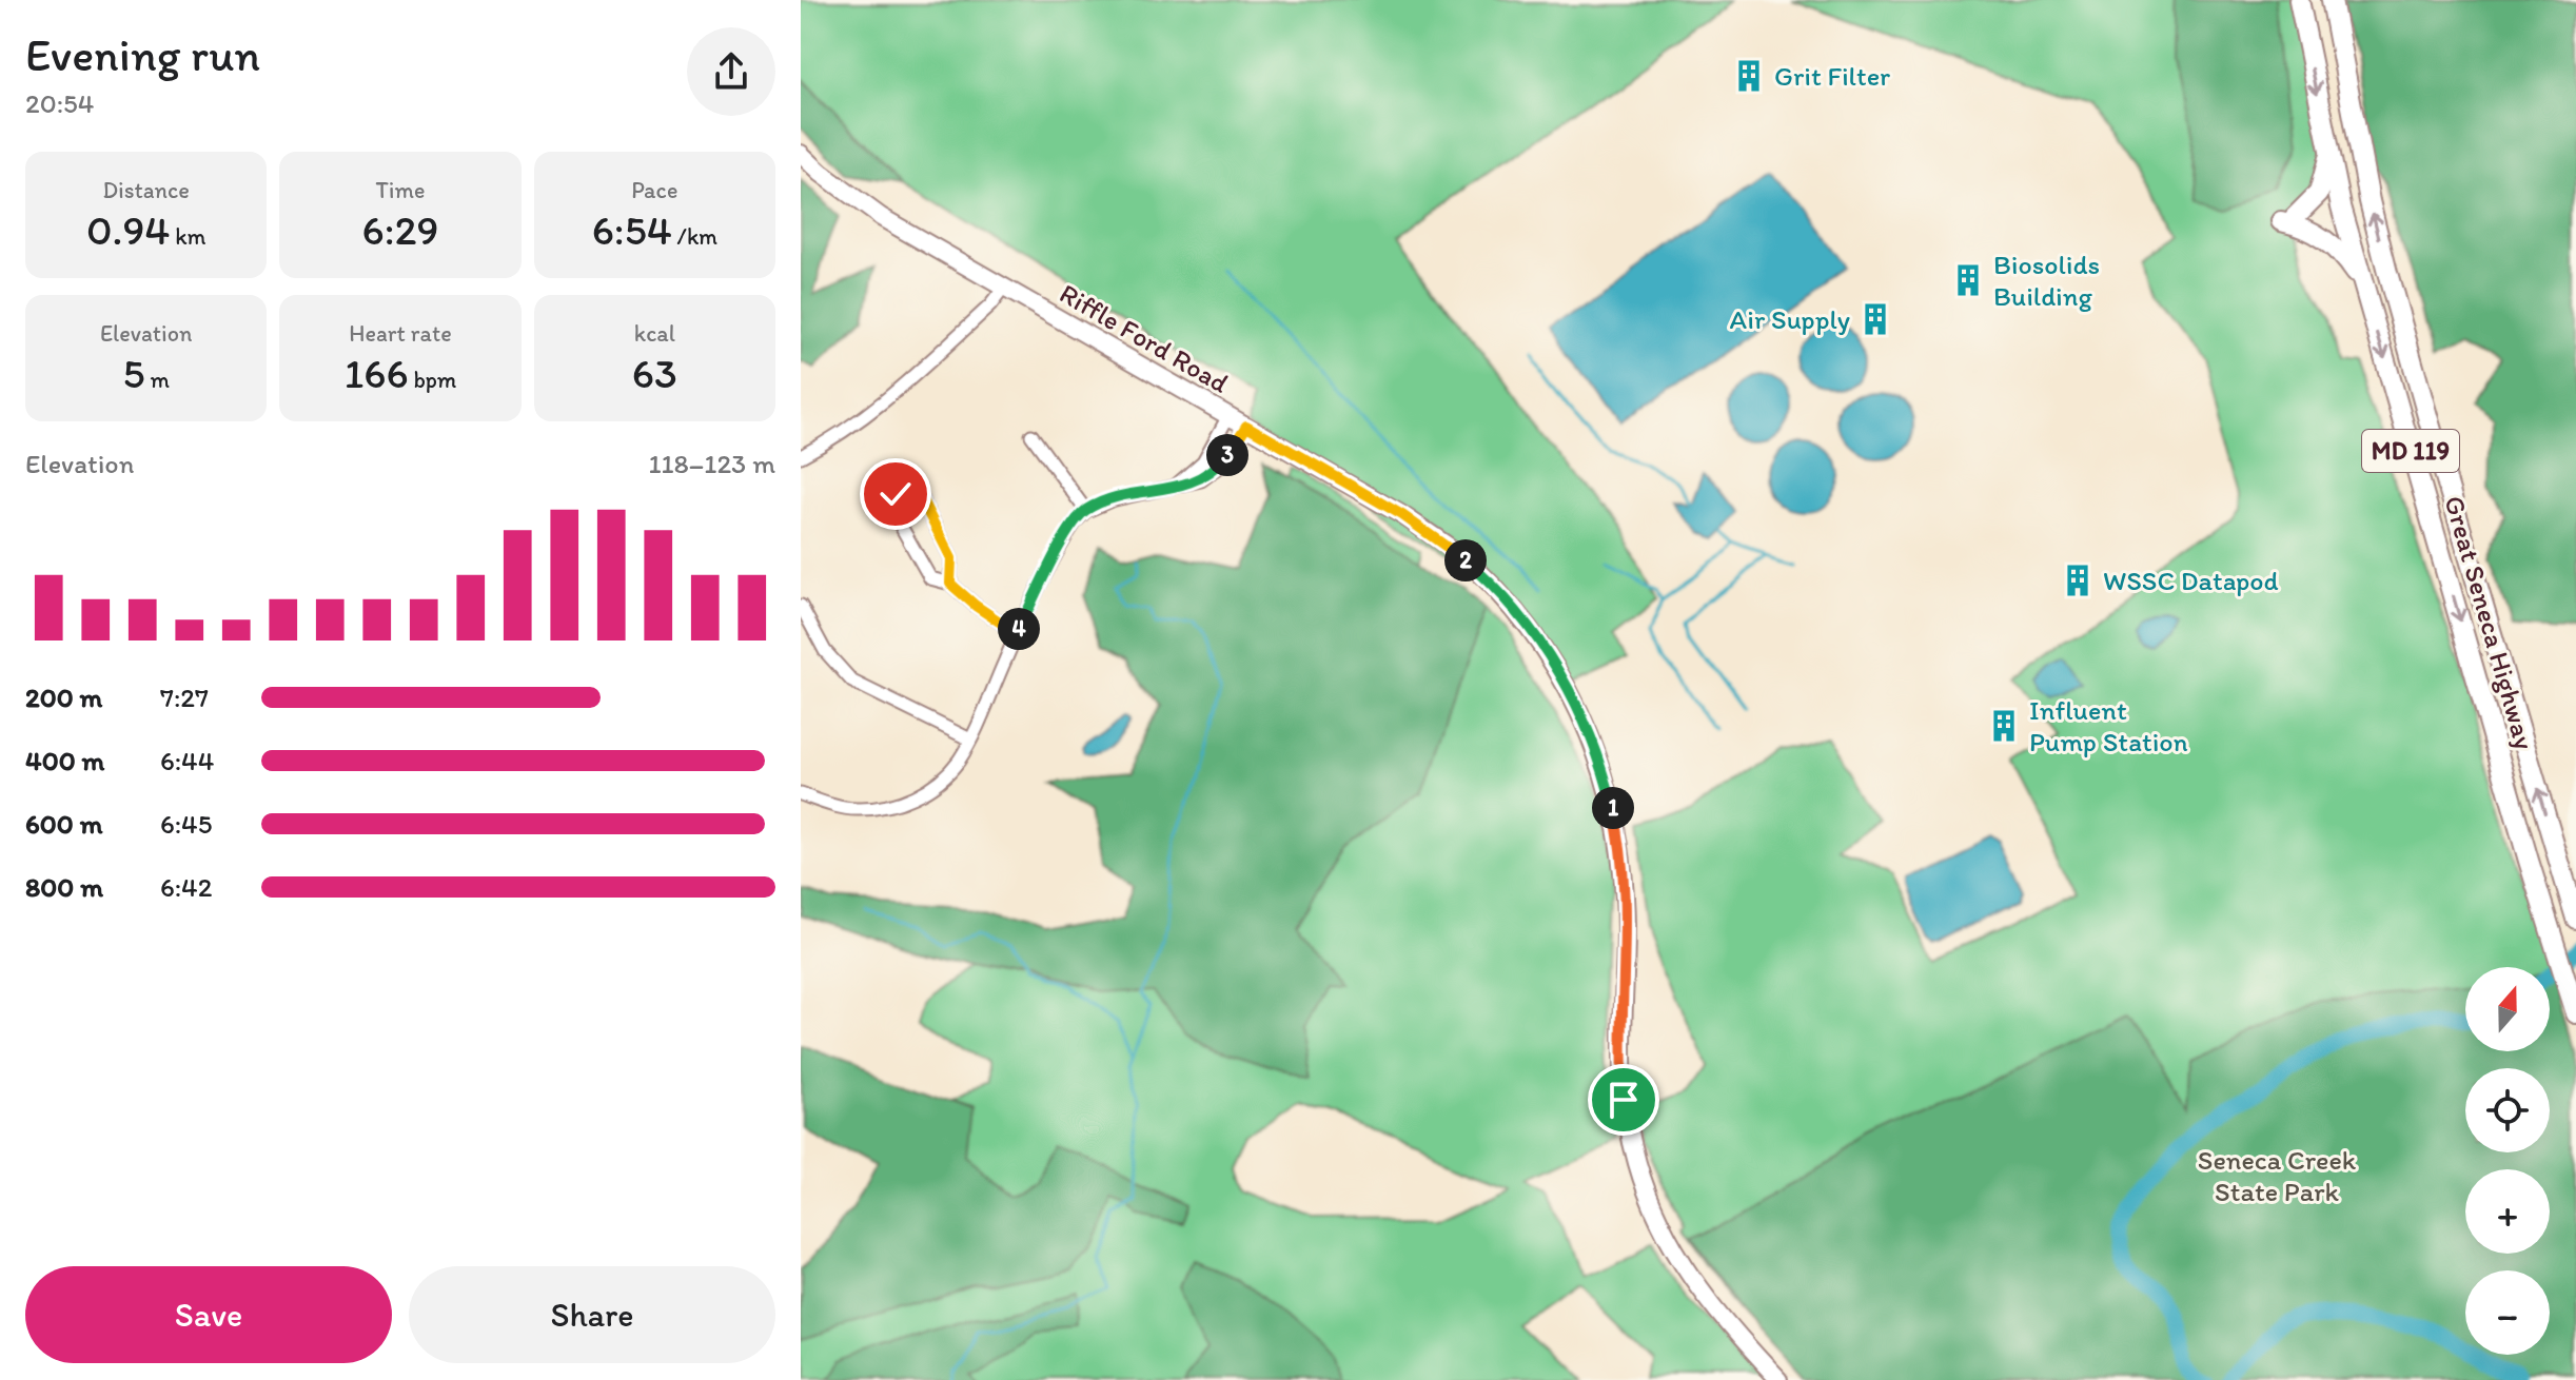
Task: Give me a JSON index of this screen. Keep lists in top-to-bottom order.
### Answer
{
  "streets": {
    "main road": ["MD 119", "Great Seneca Highway"],
    "street": ["Riffle Ford Road"]
  },
  "parks": ["Seneca Creek State Park"],
  "places": {
    "building": [
      "Grit Filter",
      "Biosolids Building",
      "Air Supply",
      "WSSC Datapod",
      "Influent Pump Station"
    ]
  },
  "north": "top",
  "page": {
    "heading": ["Evening run", "20:54"],
    "stats": [
      ["Distance", "0.94 km"],
      ["Time", "6:29"],
      ["Pace", "6:54 /km"],
      ["Elevation", "5 m"],
      ["Heart rate", "166 bpm"],
      ["kcal", "63"]
    ],
    "chart": ["Elevation", "118–123 m"],
    "pins": [
      "3",
      "2",
      "4",
      "1"
    ],
    "list": [
      {
        "name": "200 m",
        "note": "7:27"
      },
      {
        "name": "400 m",
        "note": "6:44"
      },
      {
        "name": "600 m",
        "note": "6:45"
      },
      {
        "name": "800 m",
        "note": "6:42"
      }
    ],
    "map_buttons": ["+", "−"],
    "buttons": ["Save", "Share"]
  }
}
